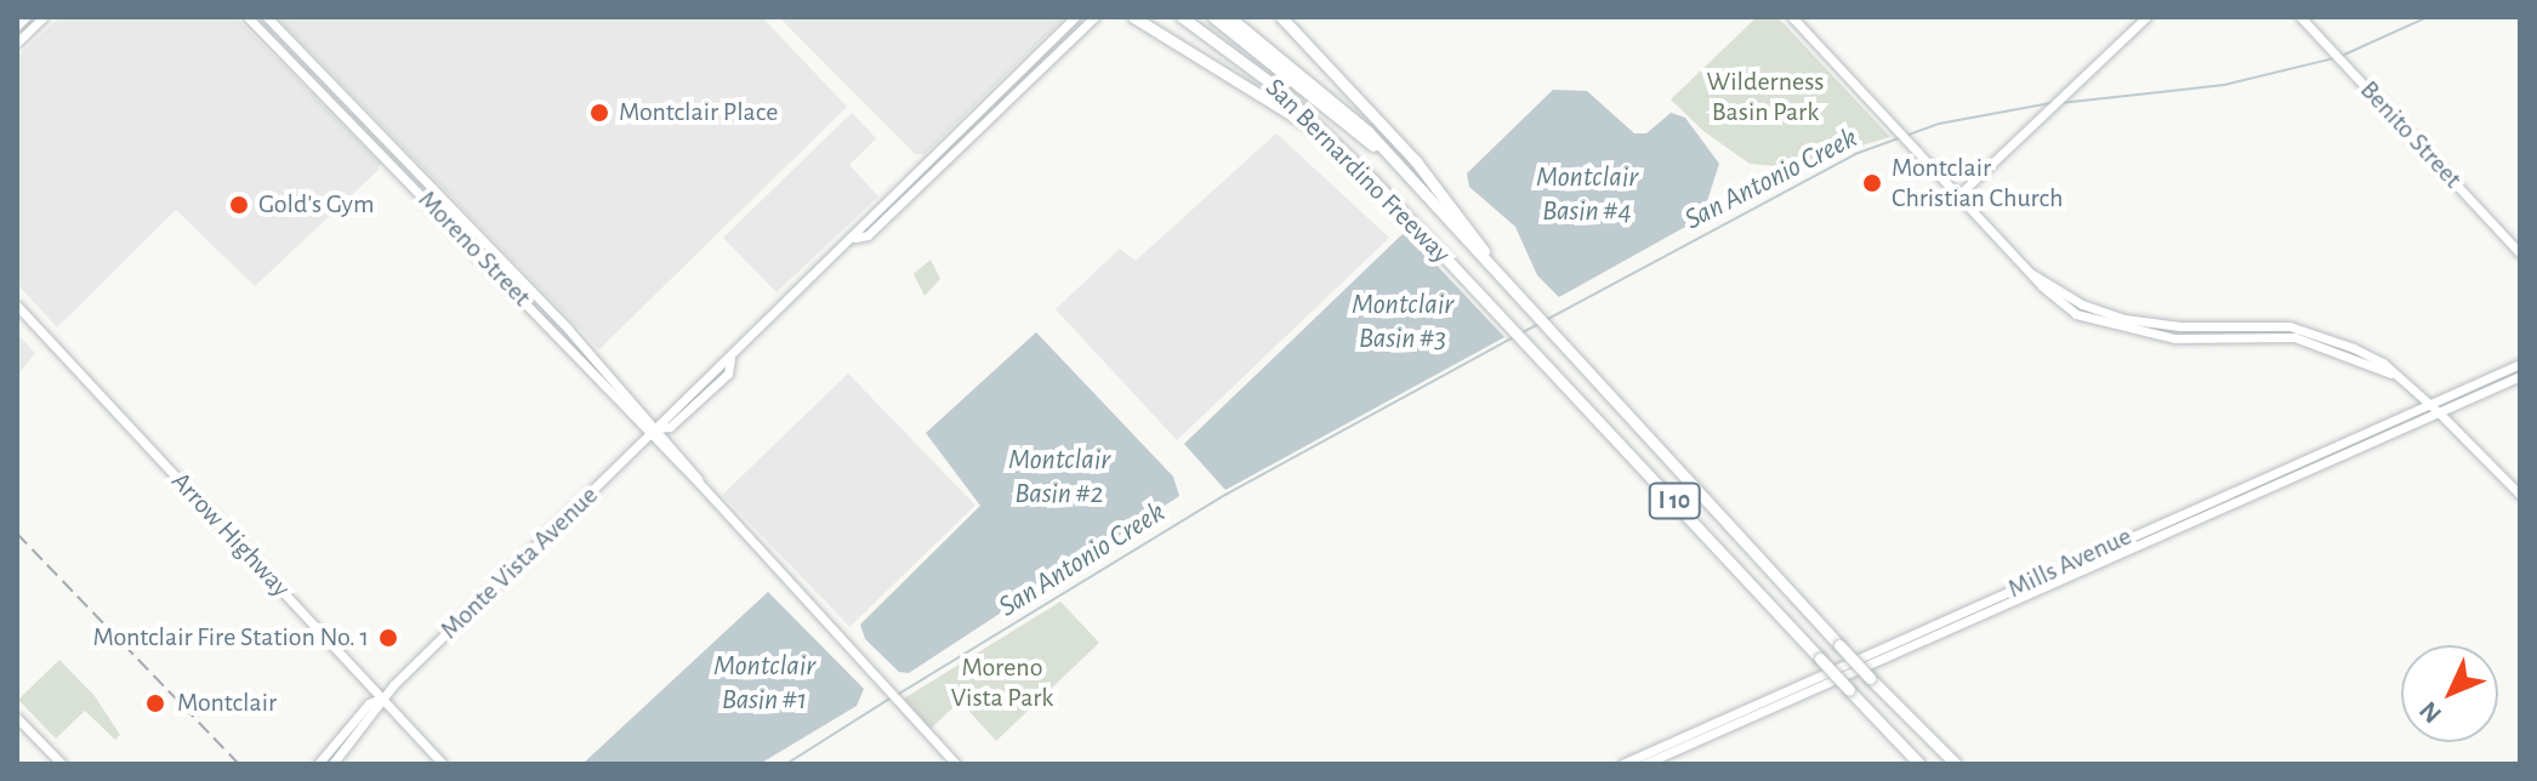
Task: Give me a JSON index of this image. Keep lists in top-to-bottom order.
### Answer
{
  "streets": {
    "highway": ["San Bernardino Freeway", "I 10"],
    "main road": [
      "Benito Street",
      "Moreno Street",
      "Arrow Highway",
      "Monte Vista Avenue",
      "Mills Avenue"
    ]
  },
  "crossings": [
    ["Moreno Street", "Monte Vista Avenue"],
    ["Arrow Highway", "Monte Vista Avenue"]
  ],
  "water": [
    "Montclair Basin #4",
    "San Antonio Creek",
    "Montclair Basin #3",
    "Montclair Basin #2",
    "Montclair Basin #1"
  ],
  "parks": ["Wilderness Basin Park", "Moreno Vista Park"],
  "places": [
    "Montclair Place",
    "Montclair Christian Church",
    "Gold's Gym",
    "Montclair Fire Station No. 1",
    "Montclair"
  ],
  "north": "bottom left"
}
